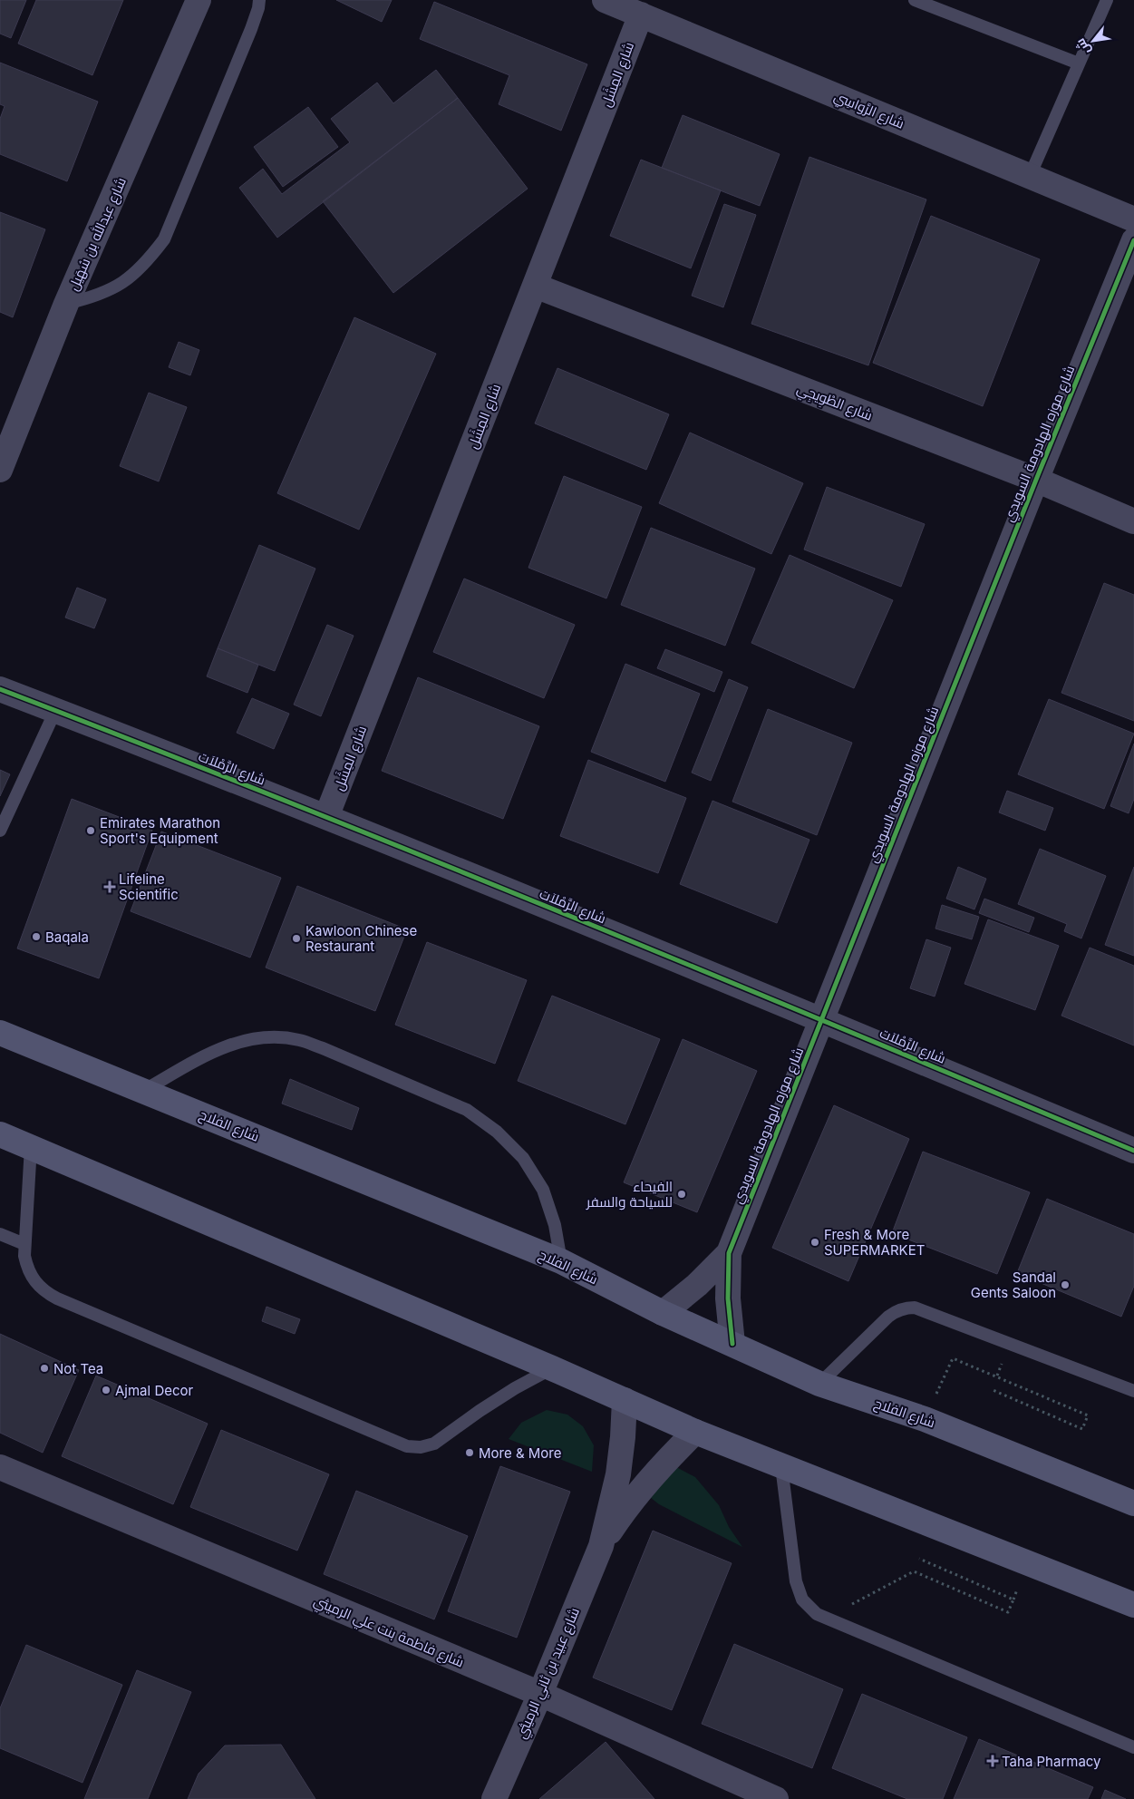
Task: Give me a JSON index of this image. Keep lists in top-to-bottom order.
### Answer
{
  "streets": {
    "main road": ["شارع الفلاح"],
    "street": [
      "شارع المِشَل",
      "شارع الرَّواسِي",
      "شارع عبدالله بن سُهَيل",
      "شارع الطْوِيجِي",
      "شارع موزه الهادومة السويدي",
      "شارع الرَّمْلاَت",
      "شارع فاطمة بنت علي الرميثي",
      "شارع عبيد بن ثاني الرميثي"
    ]
  },
  "crossings": [
    ["شارع المِشَل", "شارع الرَّواسِي"],
    ["شارع المِشَل", "شارع الطْوِيجِي"],
    ["شارع المِشَل", "شارع الرَّمْلاَت"],
    ["شارع الطْوِيجِي", "شارع موزه الهادومة السويدي"],
    ["شارع موزه الهادومة السويدي", "شارع الرَّمْلاَت"],
    ["شارع موزه الهادومة السويدي", "شارع الفلاح"],
    ["شارع فاطمة بنت علي الرميثي", "شارع عبيد بن ثاني الرميثي"]
  ],
  "places": {
    "other": [
      "Emirates Marathon Sport's Equipment",
      "Baqala",
      "Kawloon Chinese Restaurant",
      "الفيحاء للسياحة والسفر",
      "Fresh & More SUPERMARKET",
      "Sandal Gents Saloon",
      "Not Tea",
      "Ajmal Decor",
      "More & More"
    ],
    "health": ["Lifeline Scientific", "Taha Pharmacy"]
  },
  "north": "bottom left"
}
